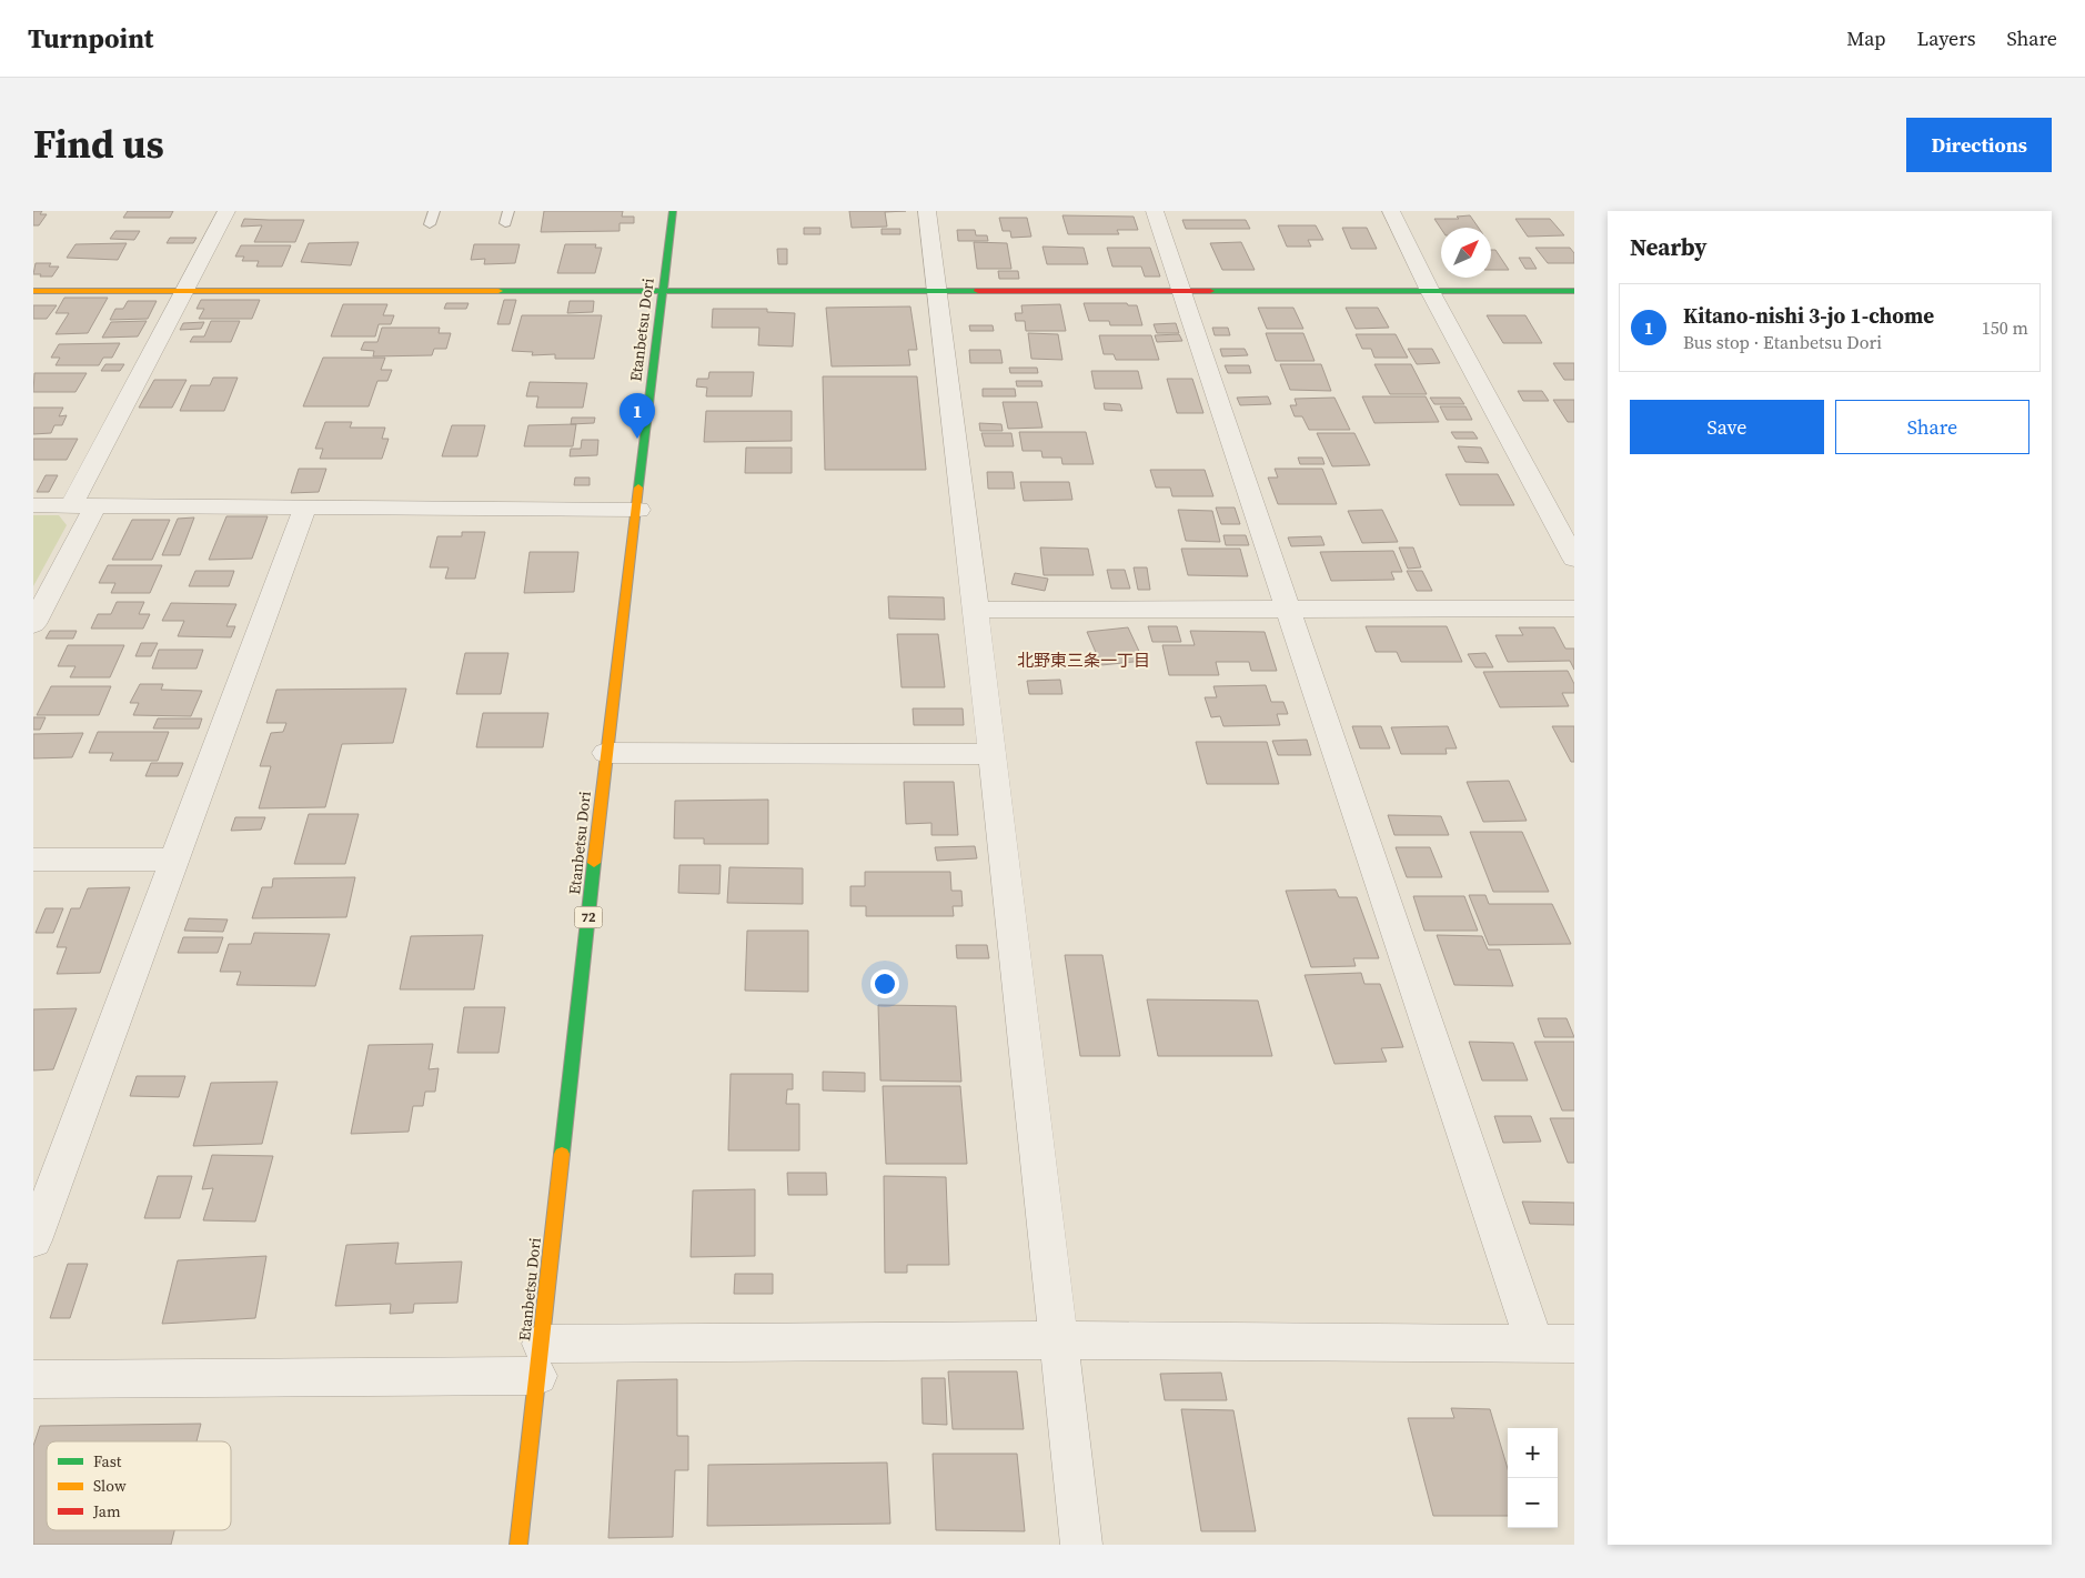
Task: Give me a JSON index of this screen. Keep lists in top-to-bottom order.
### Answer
{
  "streets": {
    "street": ["Etanbetsu Dori", "72"]
  },
  "districts": ["北野東三条一丁目"],
  "legend": ["Fast", "Slow", "Jam"],
  "north": "top right",
  "page": {
    "header": "Turnpoint",
    "nav": ["Map", "Layers", "Share"],
    "title": "Find us",
    "buttons": [
      "Directions",
      ["Save", "Share"]
    ],
    "heading": "Nearby",
    "list": [
      {
        "mark": "1",
        "name": "Kitano-nishi 3-jo 1-chome",
        "note": "Bus stop · Etanbetsu Dori",
        "value": "150 m"
      }
    ],
    "pins": "1",
    "map_buttons": ["+", "−"]
  }
}
